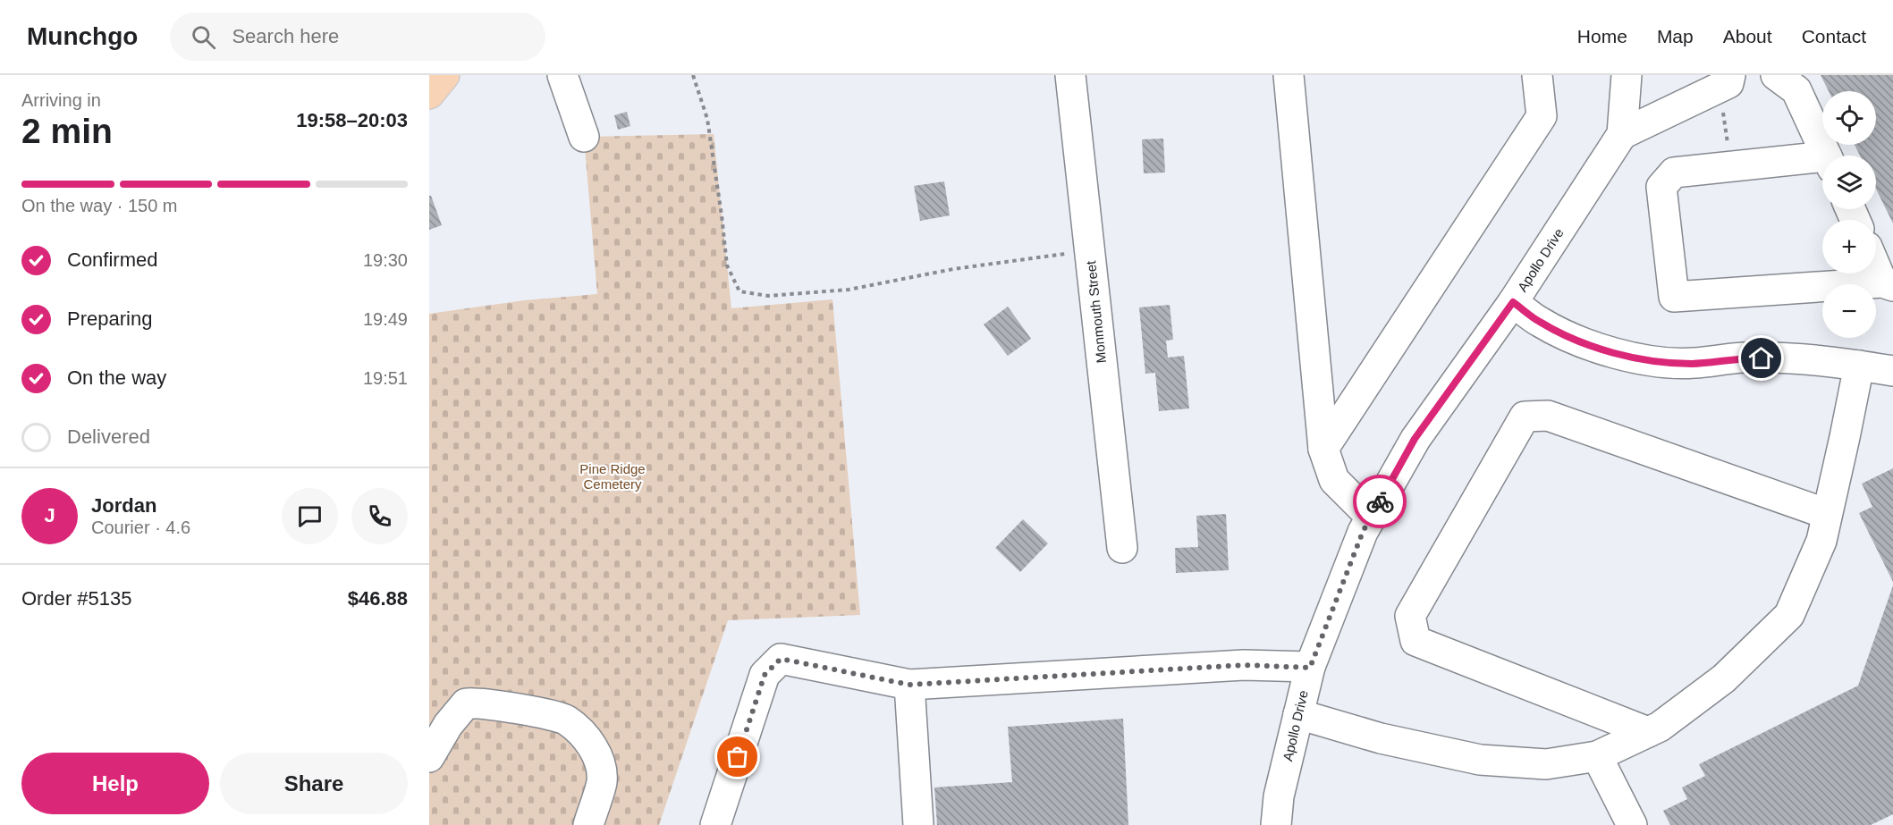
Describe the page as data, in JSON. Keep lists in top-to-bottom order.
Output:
{
  "streets": {
    "street": ["Apollo Drive", "Monmouth Street"]
  },
  "parks": ["Pine Ridge Cemetery"],
  "page": {
    "header": "Munchgo",
    "search": "Search here",
    "nav": [
      "Home",
      "Map",
      "About",
      "Contact"
    ],
    "heading": ["2 min", "Arriving in", "19:58–20:03"],
    "panel": [
      "Jordan",
      "Courier · 4.6",
      "Order #5135",
      "$46.88"
    ],
    "map_buttons": ["+", "−"],
    "bar": "On the way · 150 m",
    "list": [
      ["Confirmed", "19:30"],
      ["Preparing", "19:49"],
      ["On the way", "19:51"],
      "Delivered"
    ],
    "round": "J",
    "buttons": ["Help", "Share"]
  }
}
